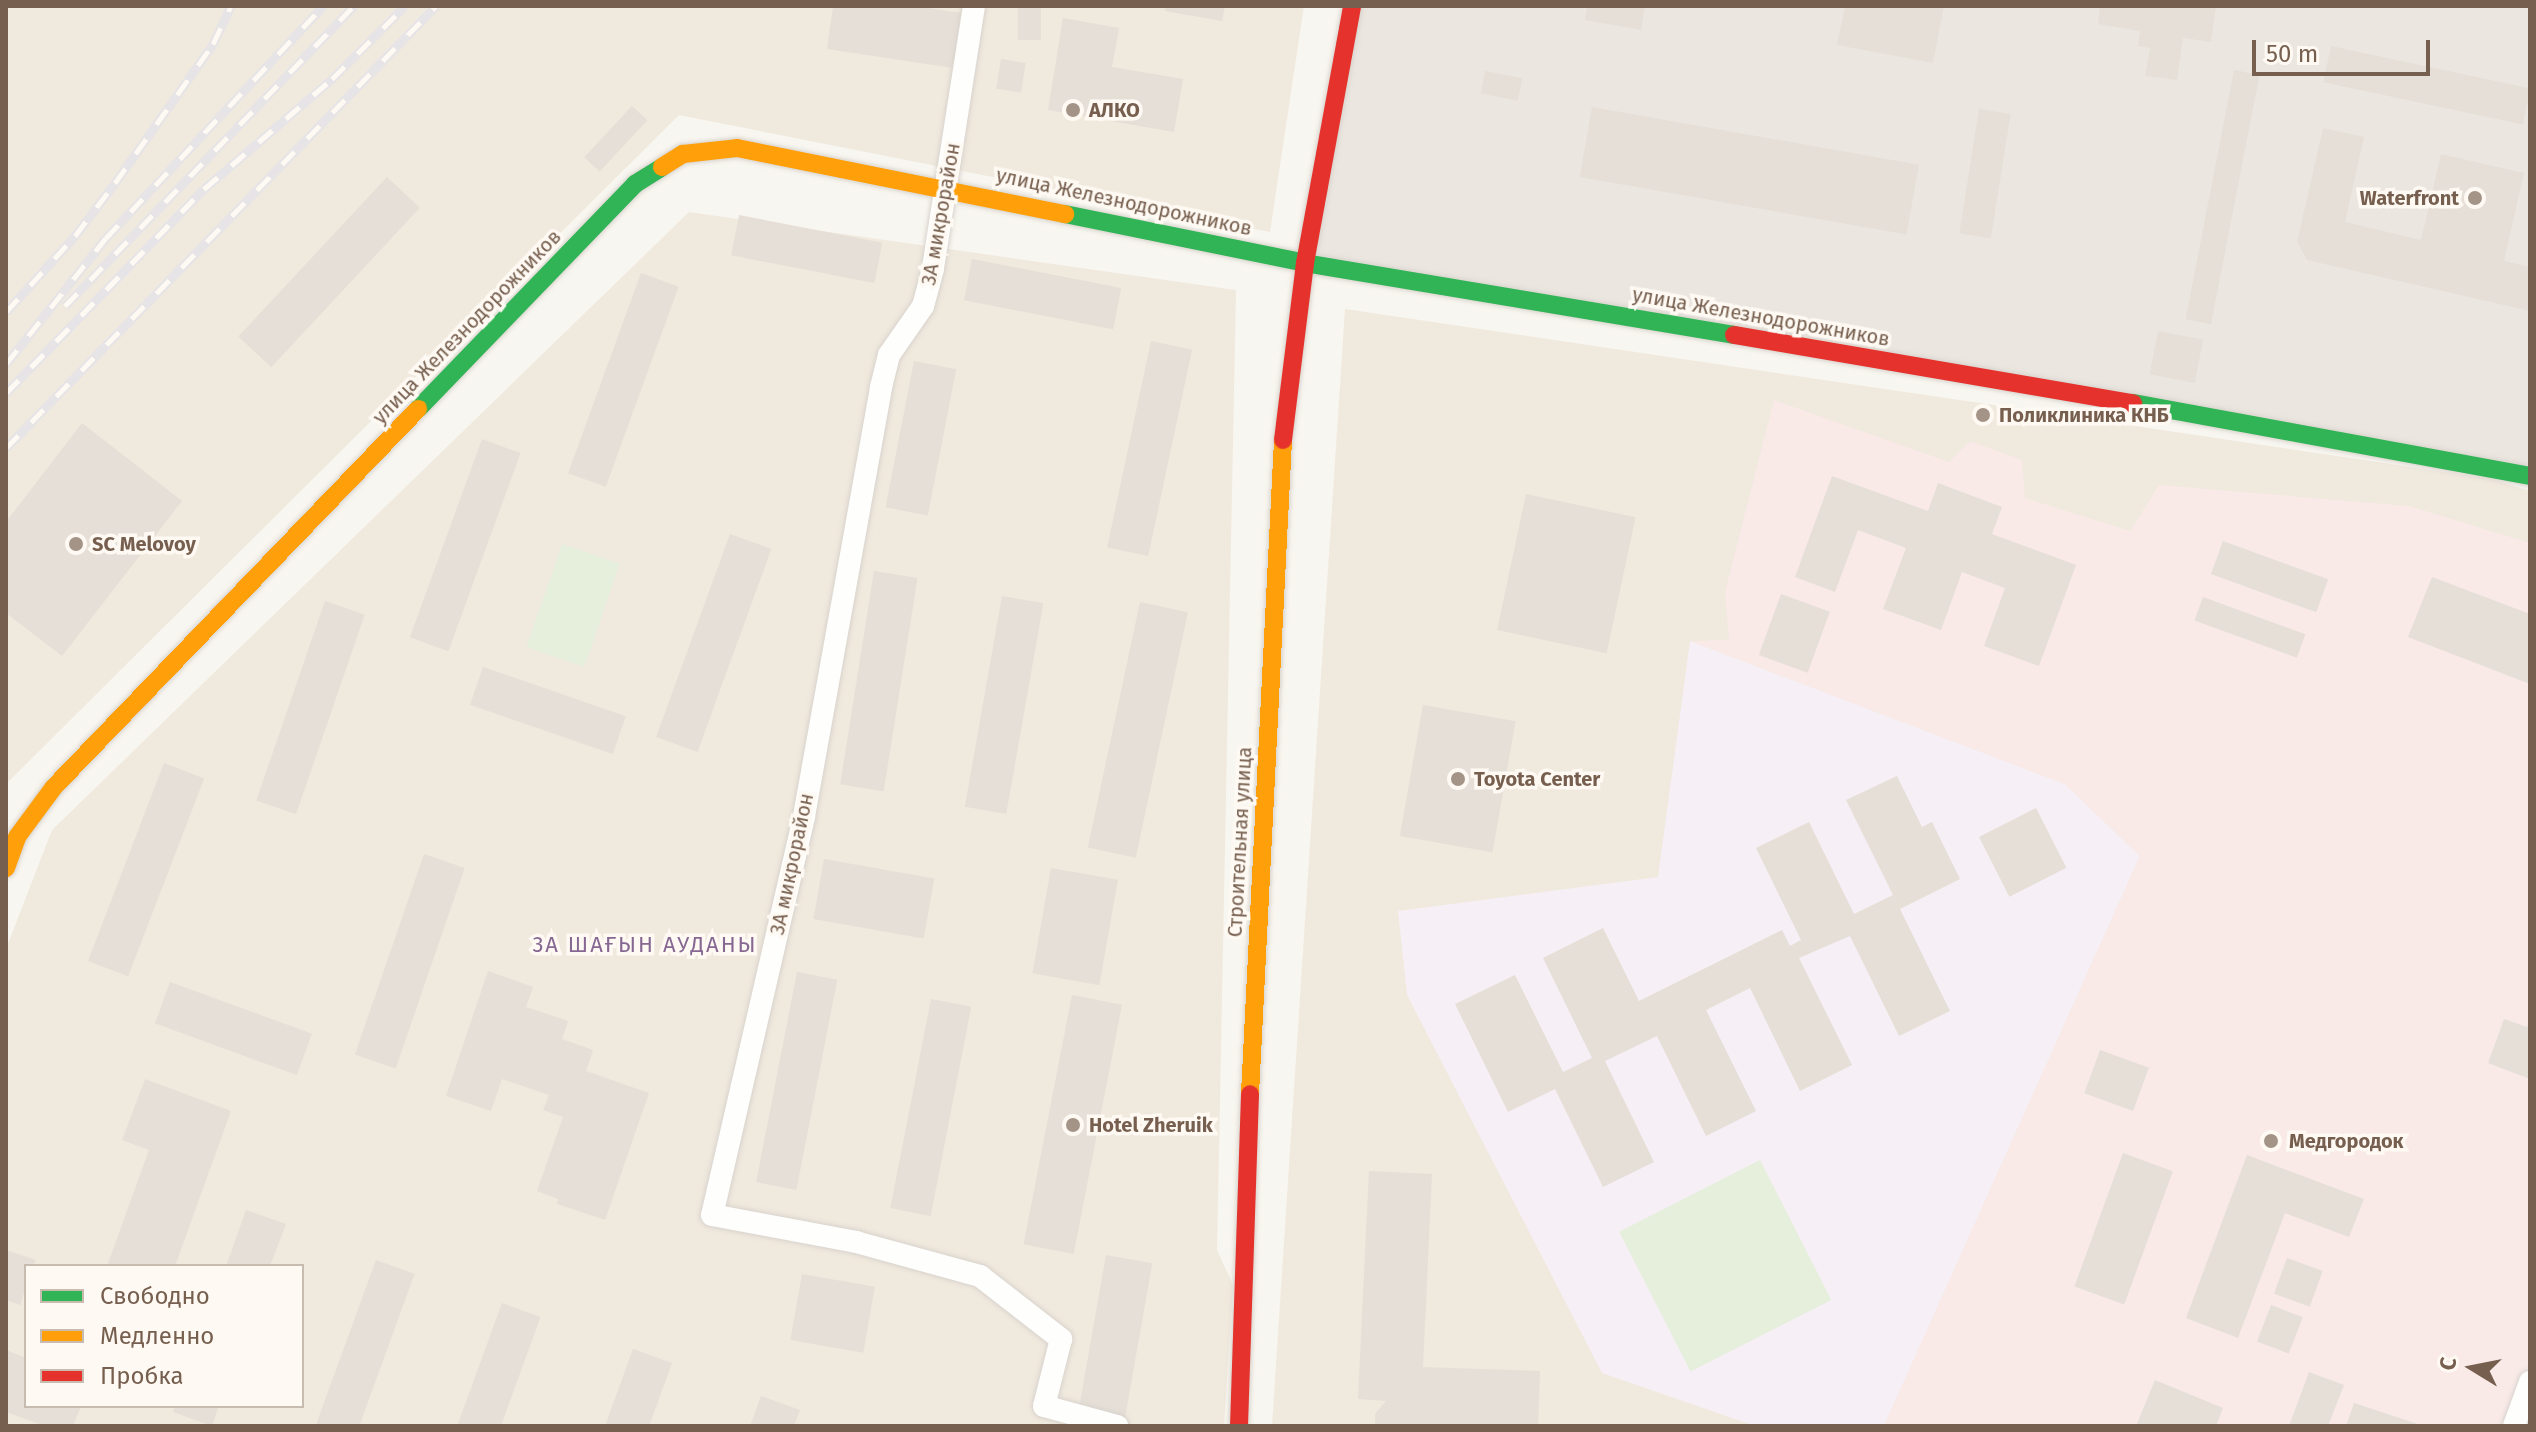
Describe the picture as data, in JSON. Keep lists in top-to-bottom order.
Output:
{
  "streets": {
    "street": ["улица Железнодорожников", "3А микрорайон", "Строительная улица"]
  },
  "crossings": [
    ["улица Железнодорожников", "3А микрорайон"],
    ["улица Железнодорожников", "Строительная улица"]
  ],
  "districts": ["3А ШАҒЫН АУДАНЫ"],
  "places": [
    "АЛКО",
    "Waterfront",
    "Поликлиника КНБ",
    "SC Melovoy",
    "Toyota Center",
    "Hotel Zheruik",
    "Медгородок"
  ],
  "legend": ["Свободно", "Медленно", "Пробка"],
  "scale_bar": "50 m",
  "north": "left"
}
